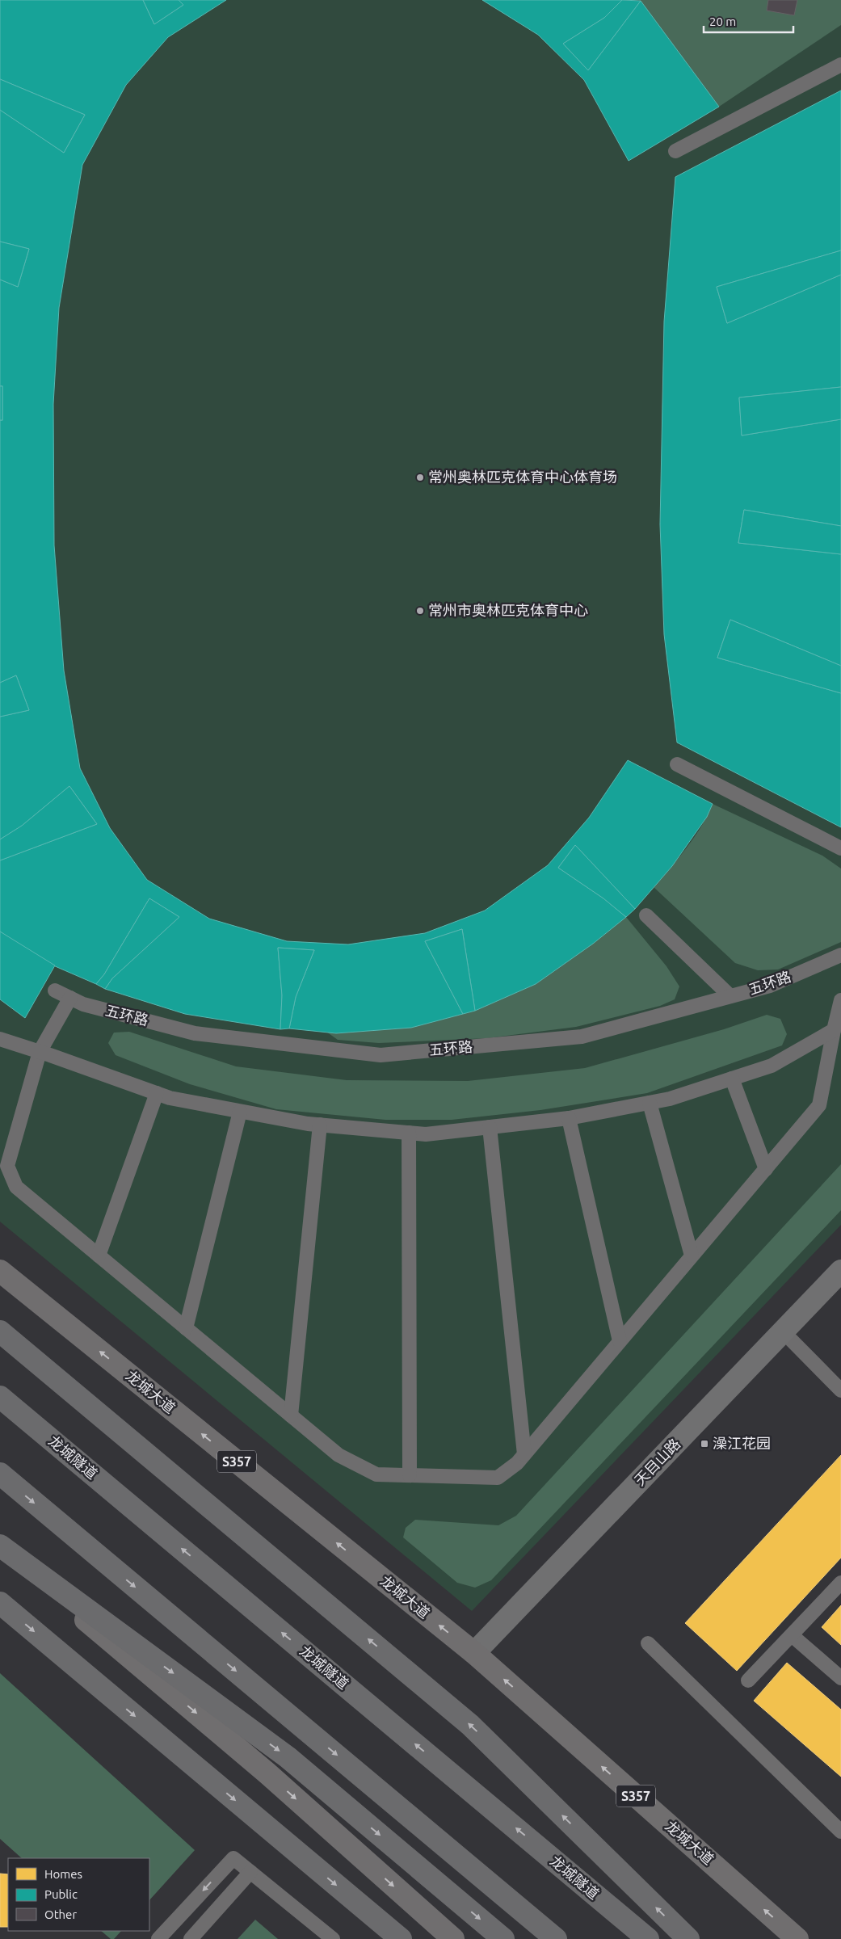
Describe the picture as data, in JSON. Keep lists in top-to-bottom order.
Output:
{
  "streets": {
    "highway": ["龙城隧道"],
    "main road": ["龙城大道", "S357"],
    "street": ["天目山路"],
    "lane": ["五环路"]
  },
  "crossings": [
    ["龙城大道", "天目山路"]
  ],
  "one_way": ["龙城大道"],
  "places": {
    "other": ["常州奥林匹克体育中心体育场", "常州市奥林匹克体育中心"],
    "transit": ["澡江花园"]
  },
  "legend": ["Homes", "Public", "Other"],
  "scale_bar": "20 m"
}
